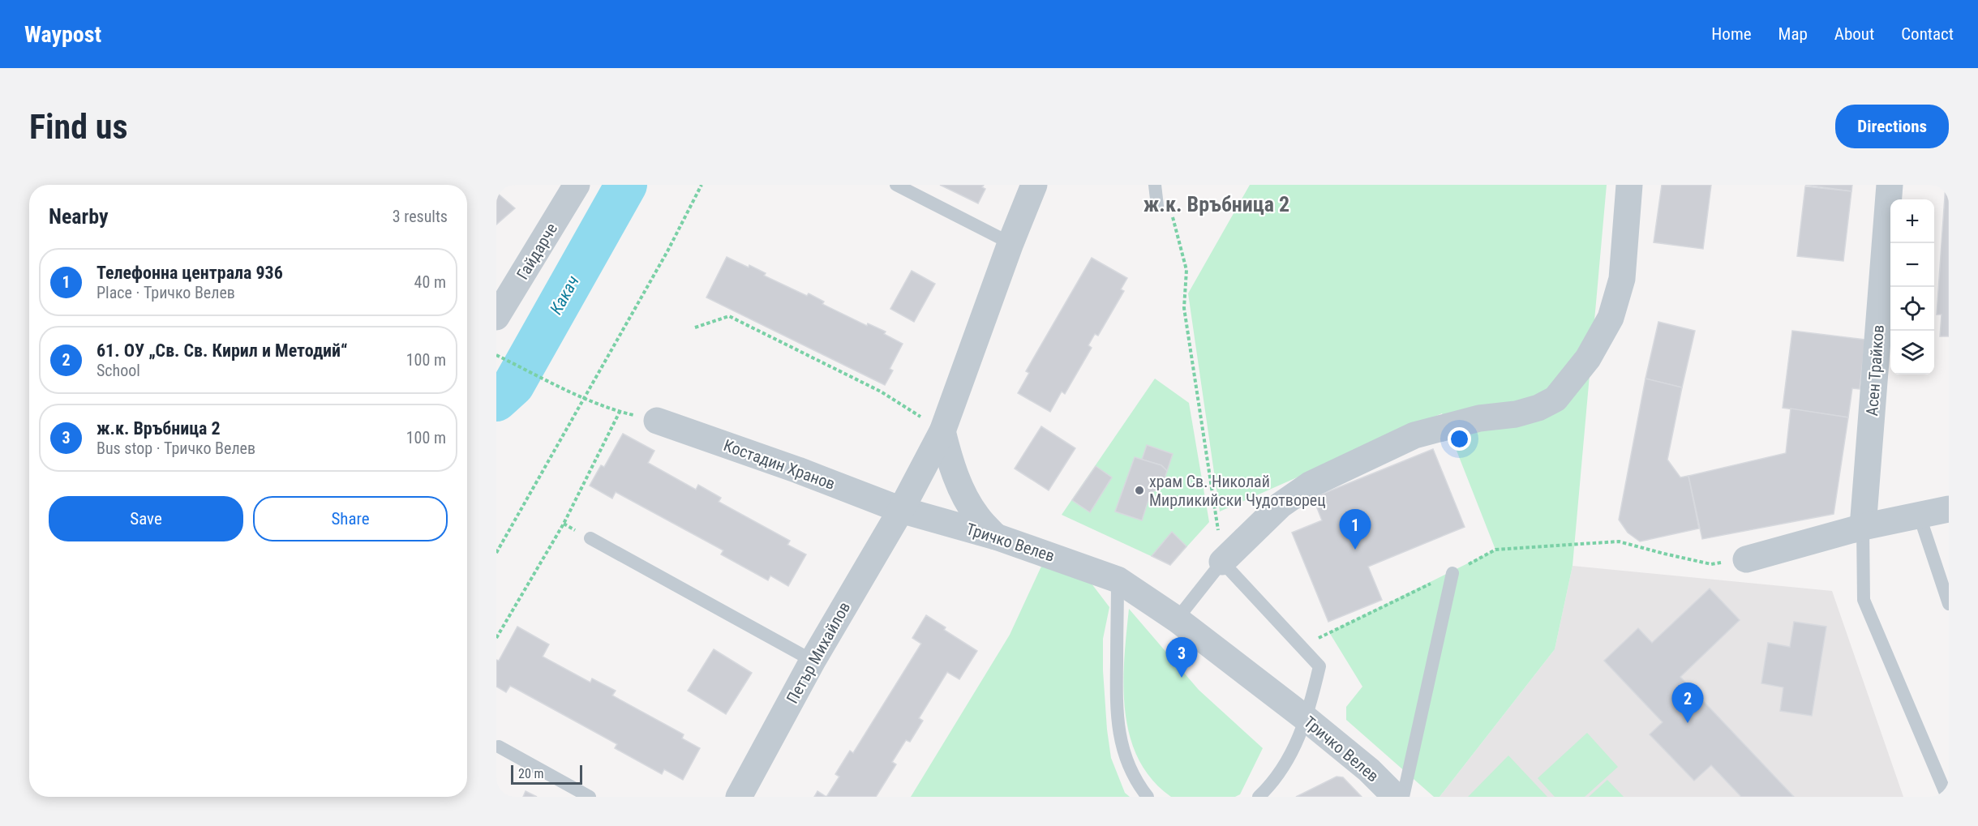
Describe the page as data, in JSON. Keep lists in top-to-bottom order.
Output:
{
  "streets": {
    "street": [
      "Гайдарче",
      "Асен Трайков",
      "Костадин Хранов",
      "Тричко Велев",
      "Петър Михайлов"
    ]
  },
  "crossings": [
    ["Костадин Хранов", "Тричко Велев"],
    ["Костадин Хранов", "Петър Михайлов"],
    ["Тричко Велев", "Петър Михайлов"]
  ],
  "districts": ["ж.к. Връбница 2"],
  "water": ["Какач"],
  "places": ["храм Св. Николай Мирликийски Чудотворец"],
  "scale_bar": "20 m",
  "page": {
    "header": "Waypost",
    "nav": [
      "Home",
      "Map",
      "About",
      "Contact"
    ],
    "buttons": [
      "Directions",
      ["Save", "Share"]
    ],
    "title": "Find us",
    "heading": ["Nearby", "3 results"],
    "map_buttons": ["+", "−"],
    "list": [
      {
        "mark": "1",
        "name": "Телефонна централа 936",
        "note": "Place · Тричко Велев",
        "value": "40 m"
      },
      {
        "mark": "2",
        "name": "61. ОУ „Св. Св. Кирил и Методий“",
        "note": "School",
        "value": "100 m"
      },
      {
        "mark": "3",
        "name": "ж.к. Връбница 2",
        "note": "Bus stop · Тричко Велев",
        "value": "100 m"
      }
    ],
    "pins": ["1", "3", "2"],
    "scale": "20 m"
  }
}
